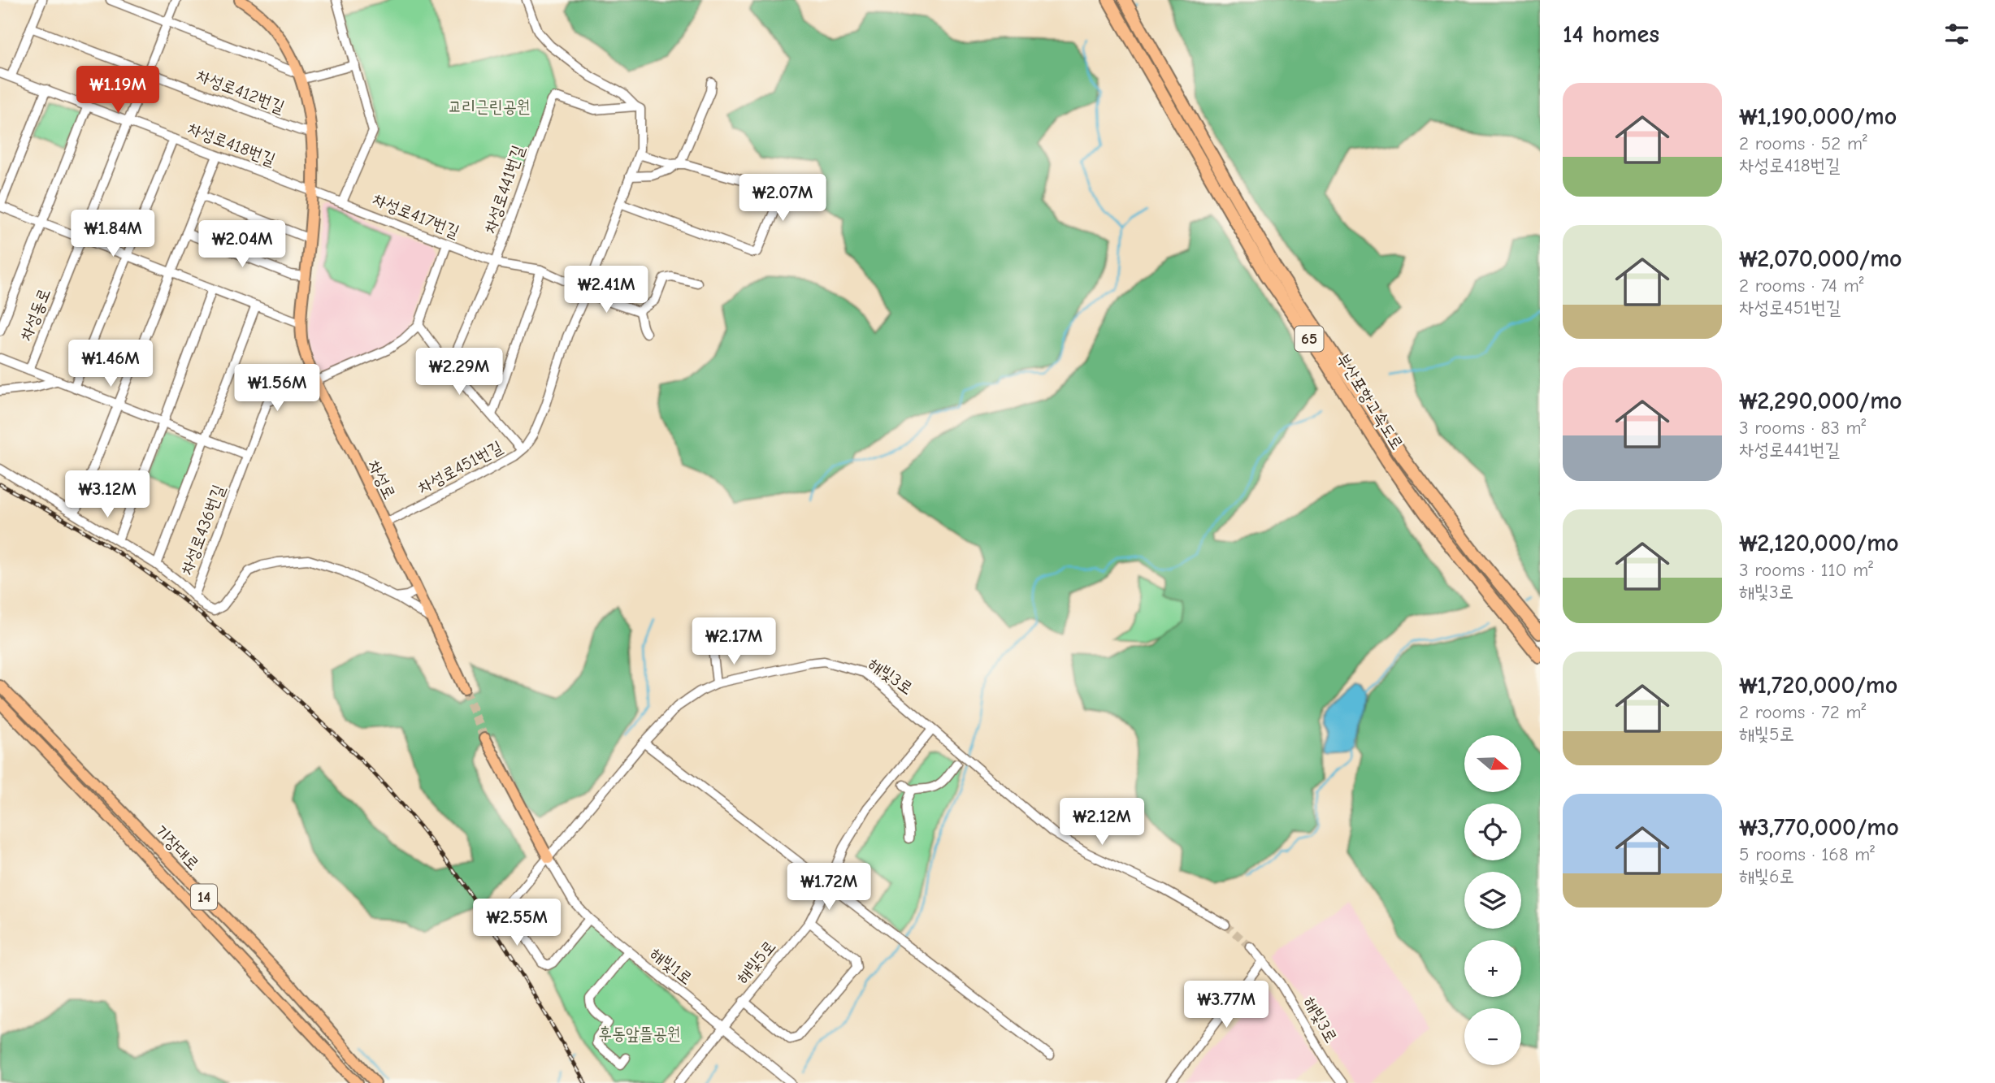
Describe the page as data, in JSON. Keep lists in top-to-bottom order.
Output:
{
  "streets": {
    "highway": ["65", "부산포항고속도로"],
    "main road": ["차성로", "기장대로", "14"],
    "street": [
      "차성로412번길",
      "차성로418번길",
      "차성로441번길",
      "차성로417번길",
      "차성동로",
      "차성로451번길",
      "차성로436번길",
      "해빛3로",
      "해빛5로",
      "해빛1로"
    ]
  },
  "crossings": [
    ["차성로412번길", "차성동로"],
    ["차성로412번길", "차성로"],
    ["차성로418번길", "차성로417번길"],
    ["차성로418번길", "차성동로"],
    ["차성로418번길", "차성로"],
    ["차성로441번길", "차성로417번길"],
    ["차성로441번길", "차성로451번길"],
    ["차성로417번길", "차성로451번길"],
    ["차성로417번길", "차성로"],
    ["차성로451번길", "차성로"],
    ["차성로", "차성로436번길"],
    ["해빛3로", "해빛5로"],
    ["해빛3로", "해빛1로"],
    ["해빛5로", "해빛1로"]
  ],
  "parks": ["교리근린공원", "후동앞뜰공원"],
  "north": "right",
  "page": {
    "heading": "14 homes",
    "price": [
      "₩1.19M",
      "₩2.07M",
      "₩1.84M",
      "₩2.04M",
      "₩2.41M",
      "₩1.46M",
      "₩2.29M",
      "₩1.56M",
      "₩3.12M",
      "₩2.17M",
      "₩2.12M",
      "₩1.72M",
      "₩2.55M",
      "₩3.77M"
    ],
    "list": [
      {
        "name": "₩1,190,000/mo",
        "note": "2 rooms · 52 m² · 차성로418번길"
      },
      {
        "name": "₩2,070,000/mo",
        "note": "2 rooms · 74 m² · 차성로451번길"
      },
      {
        "name": "₩2,290,000/mo",
        "note": "3 rooms · 83 m² · 차성로441번길"
      },
      {
        "name": "₩2,120,000/mo",
        "note": "3 rooms · 110 m² · 해빛3로"
      },
      {
        "name": "₩1,720,000/mo",
        "note": "2 rooms · 72 m² · 해빛5로"
      },
      {
        "name": "₩3,770,000/mo",
        "note": "5 rooms · 168 m² · 해빛6로"
      }
    ],
    "map_buttons": ["+", "−"]
  }
}
